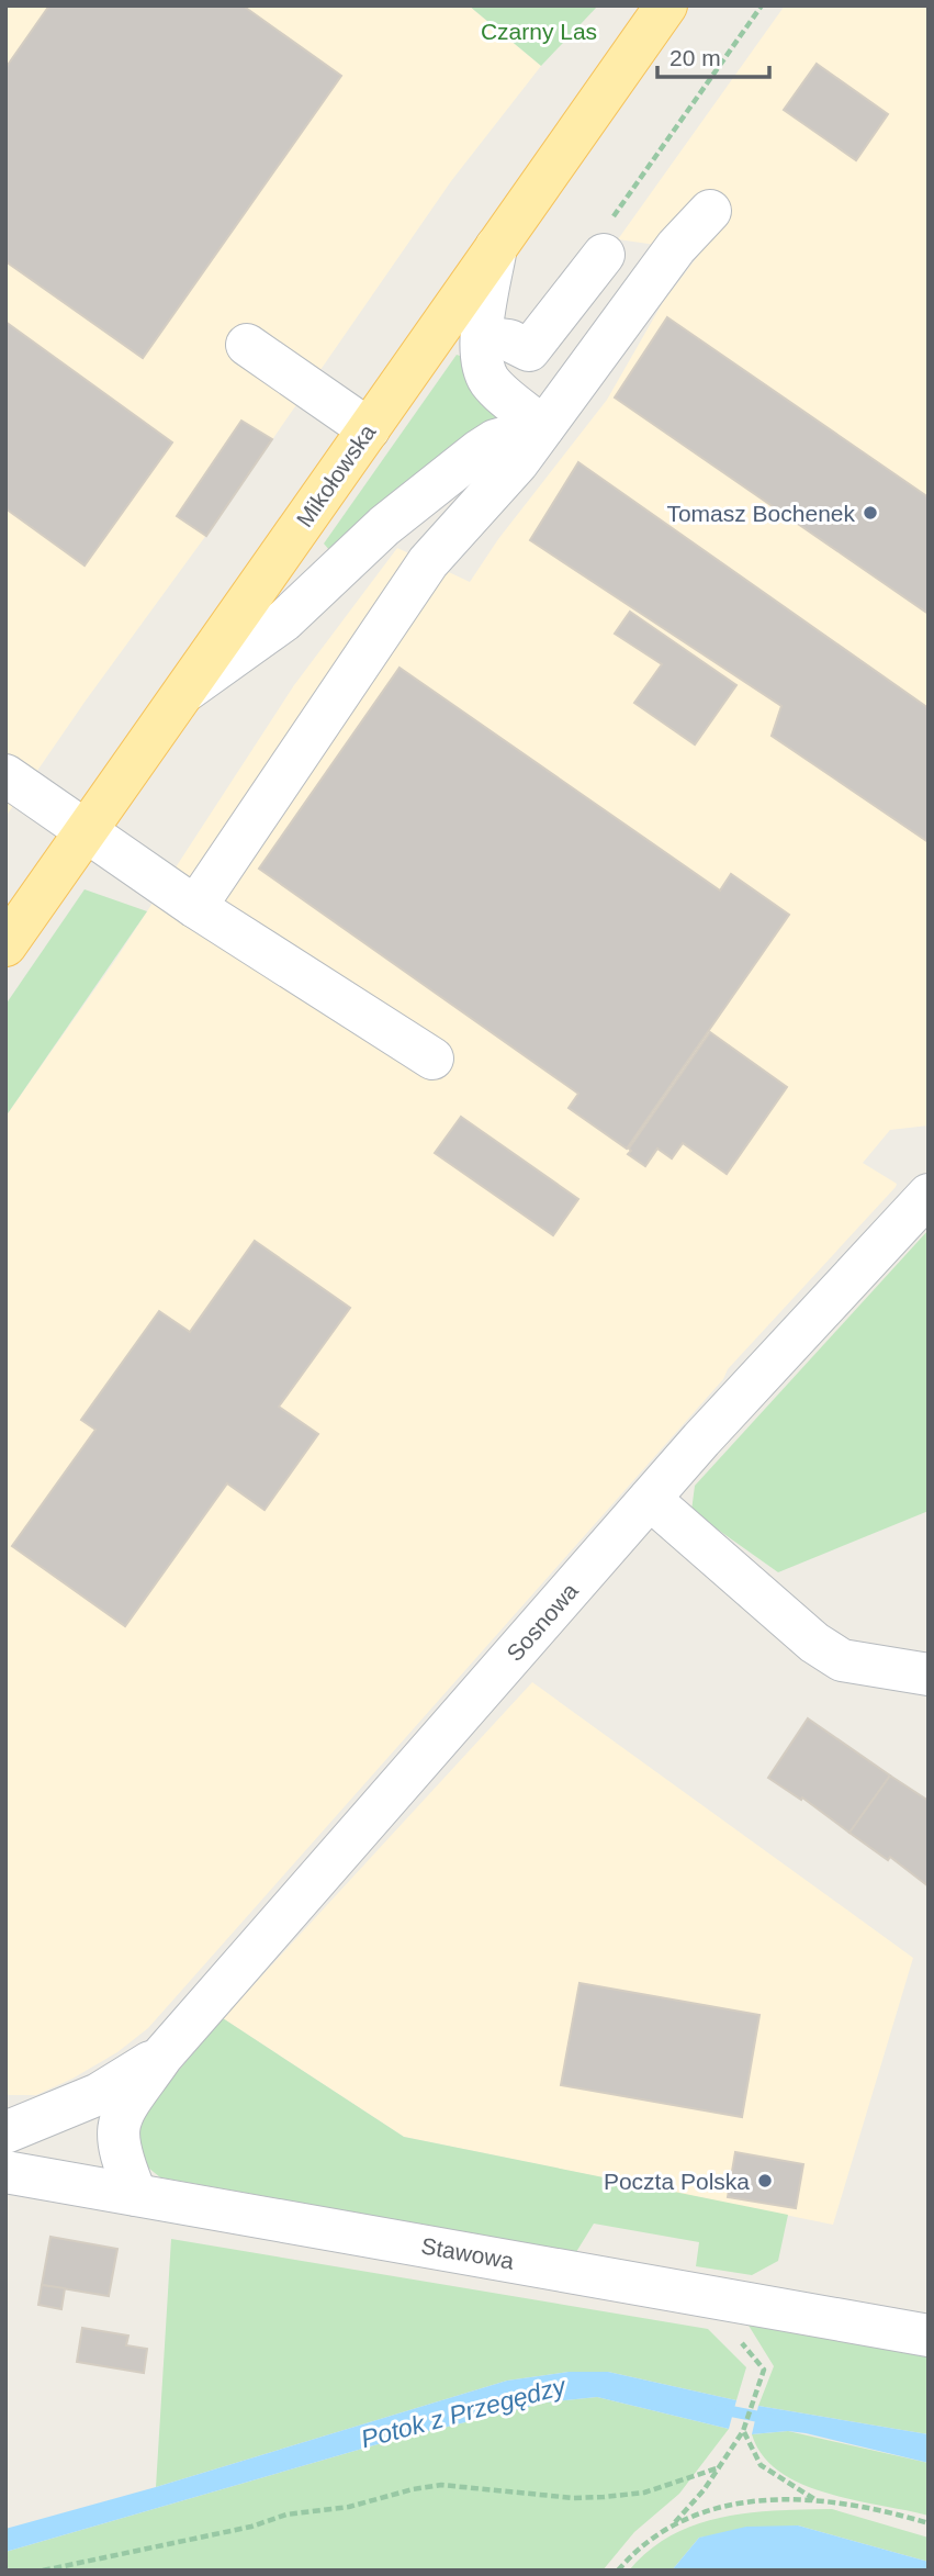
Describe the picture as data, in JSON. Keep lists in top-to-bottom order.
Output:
{
  "streets": {
    "main road": ["Mikołowska"],
    "street": ["Sosnowa", "Stawowa"]
  },
  "crossings": [
    ["Sosnowa", "Stawowa"]
  ],
  "water": ["Potok z Przegędzy"],
  "parks": ["Czarny Las"],
  "places": ["Tomasz Bochenek", "Poczta Polska"],
  "scale_bar": "20 m"
}
